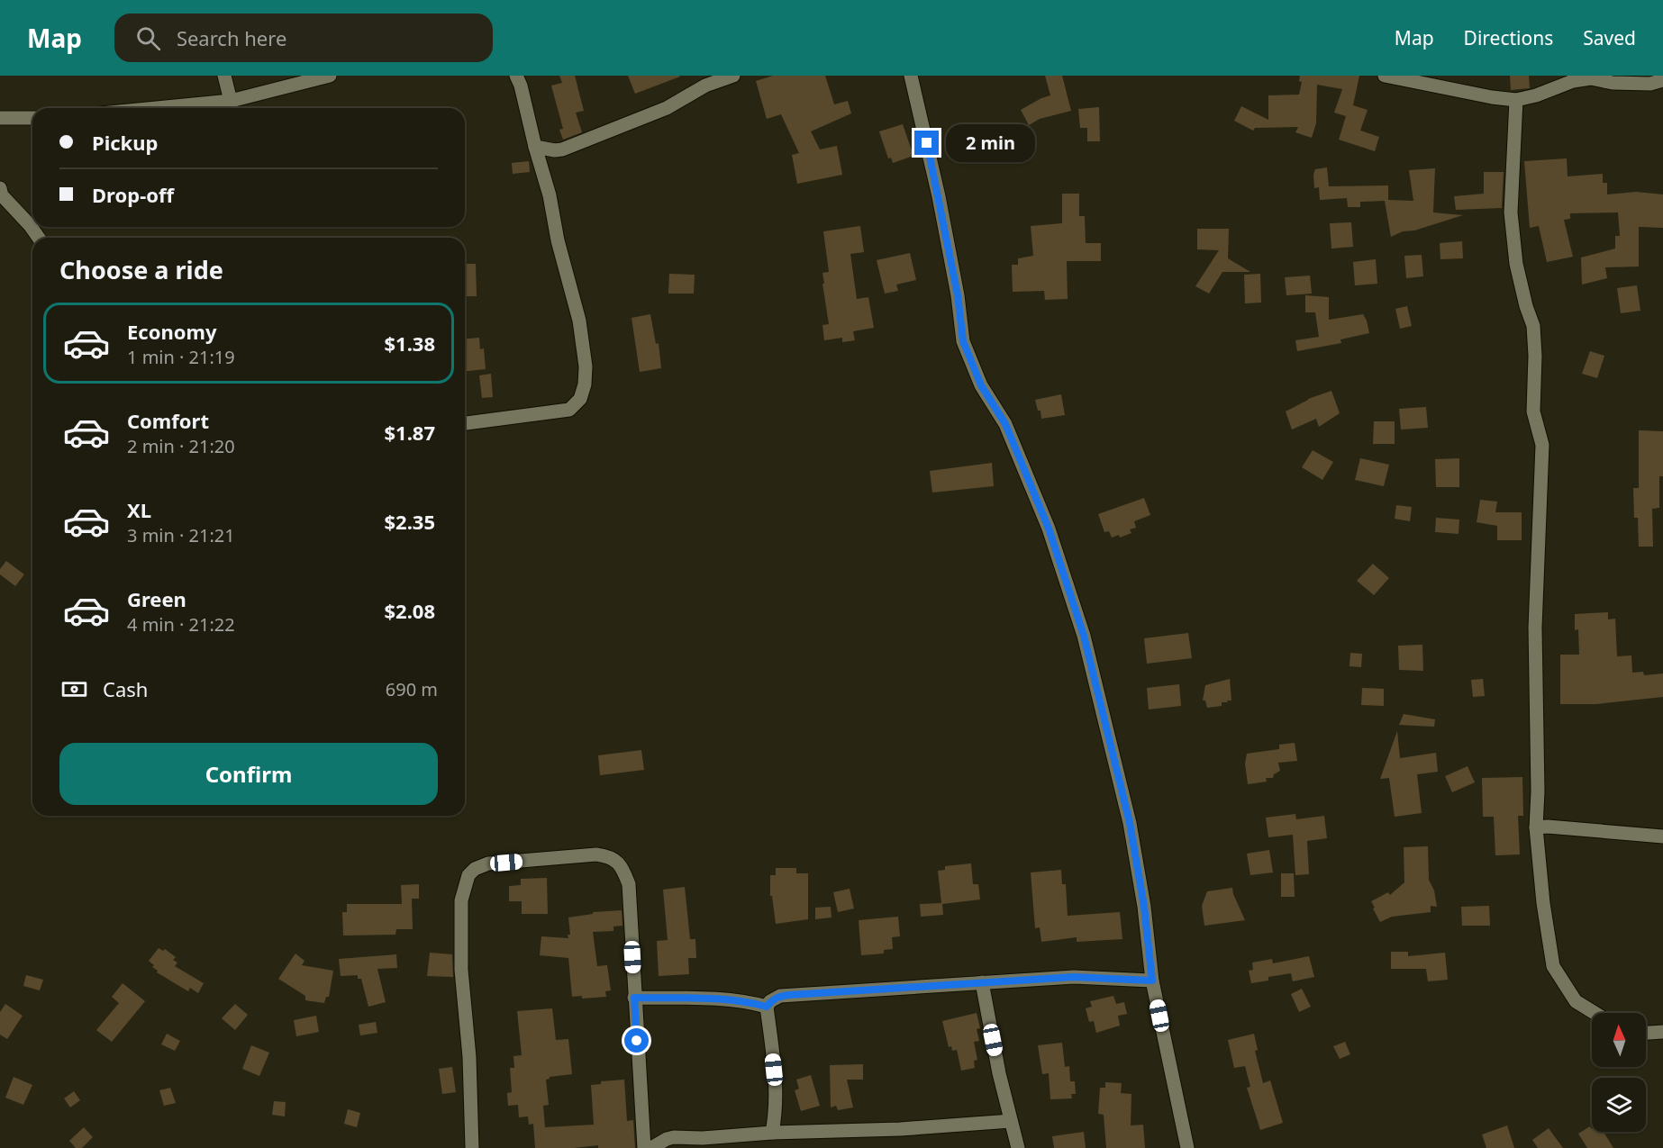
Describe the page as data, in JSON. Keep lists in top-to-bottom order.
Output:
{
  "north": "top",
  "page": {
    "header": "Map",
    "search": "Search here",
    "nav": ["Map", "Directions", "Saved"],
    "banner": ["Pickup", "Drop-off"],
    "bubble": "2 min",
    "heading": "Choose a ride",
    "list": [
      {
        "name": "Economy",
        "note": "1 min · 21:19",
        "value": "$1.38"
      },
      {
        "name": "Comfort",
        "note": "2 min · 21:20",
        "value": "$1.87"
      },
      {
        "name": "XL",
        "note": "3 min · 21:21",
        "value": "$2.35"
      },
      {
        "name": "Green",
        "note": "4 min · 21:22",
        "value": "$2.08"
      }
    ],
    "pay": ["Cash", "690 m"],
    "buttons": "Confirm"
  }
}
